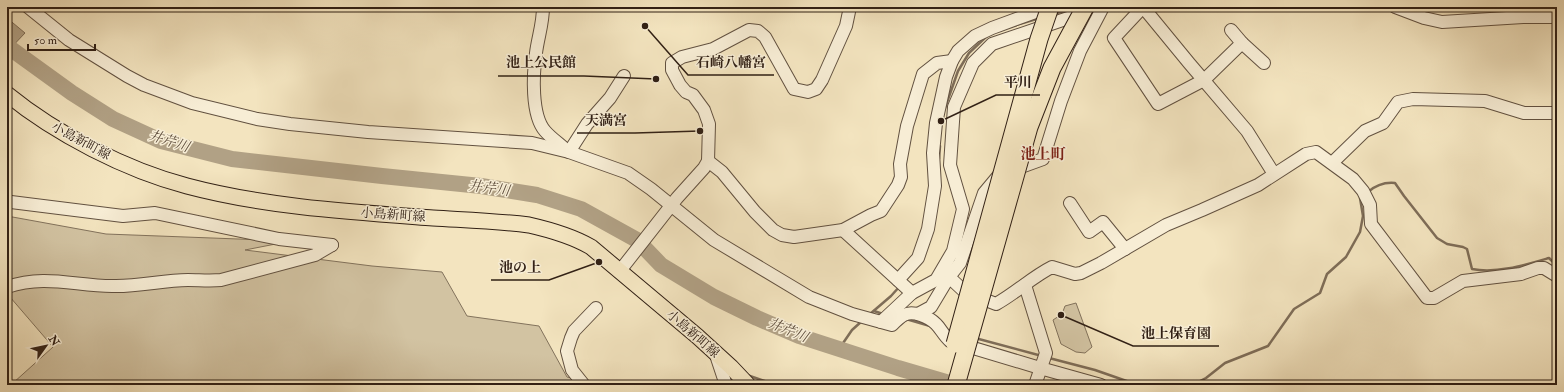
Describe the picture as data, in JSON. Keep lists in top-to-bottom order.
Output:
{
  "streets": {
    "main road": ["小島新町線"]
  },
  "districts": ["池上町"],
  "water": ["井芹川"],
  "places": [
    "石崎八幡宮",
    "池上公民館",
    "平川",
    "天満宮",
    "池の上",
    "池上保育園"
  ],
  "scale_bar": "50 m",
  "north": "top right"
}
